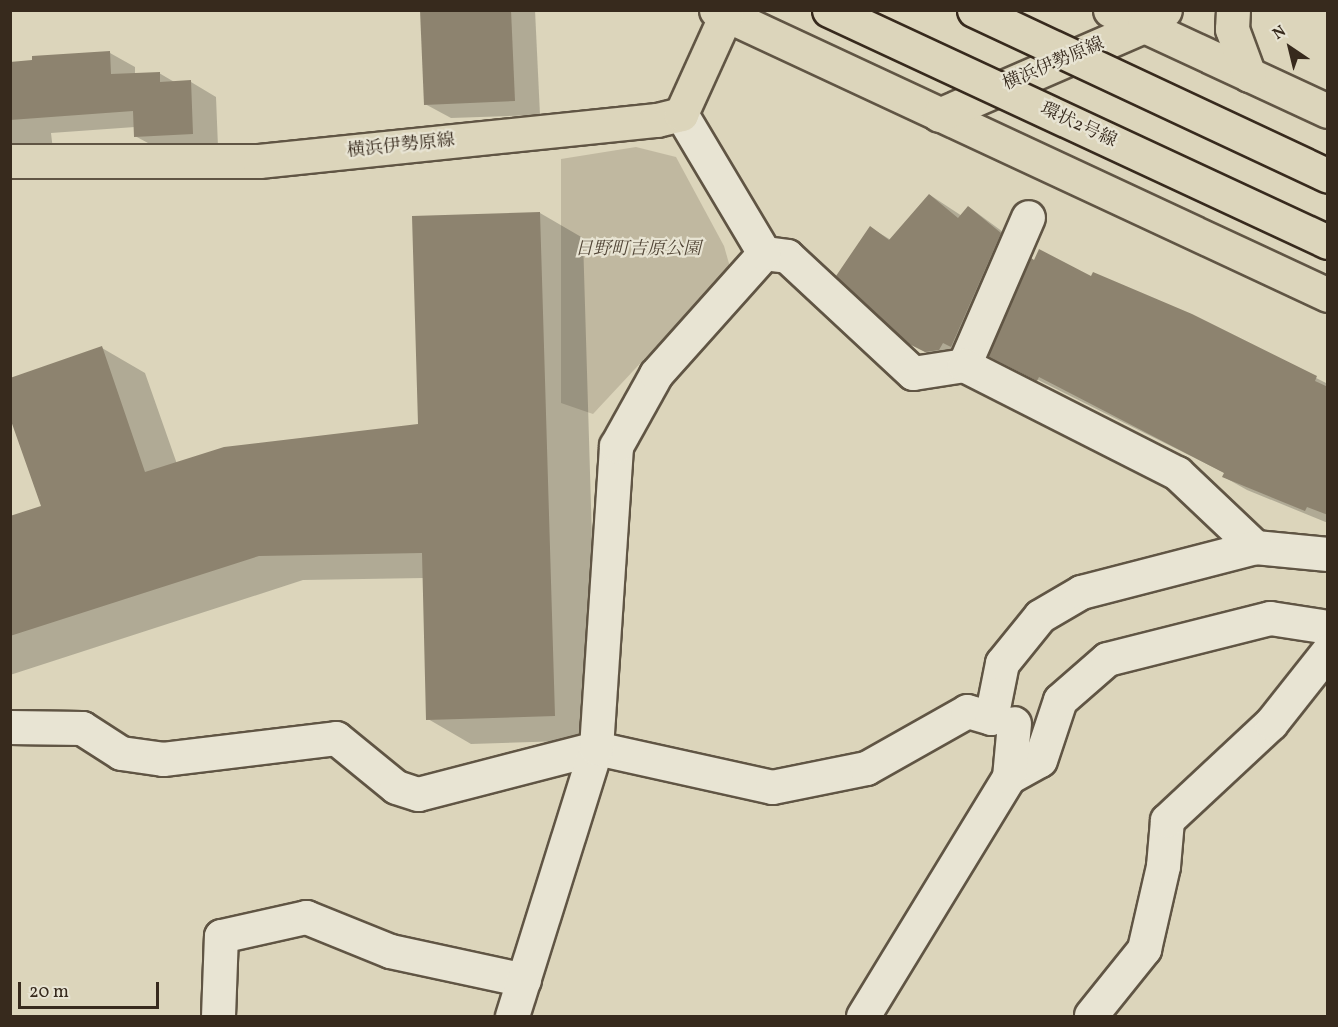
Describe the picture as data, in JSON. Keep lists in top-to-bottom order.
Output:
{
  "streets": {
    "main road": ["横浜伊勢原線", "環状2号線"]
  },
  "parks": ["日野町吉原公園"],
  "scale_bar": "20 m",
  "north": "top left"
}
